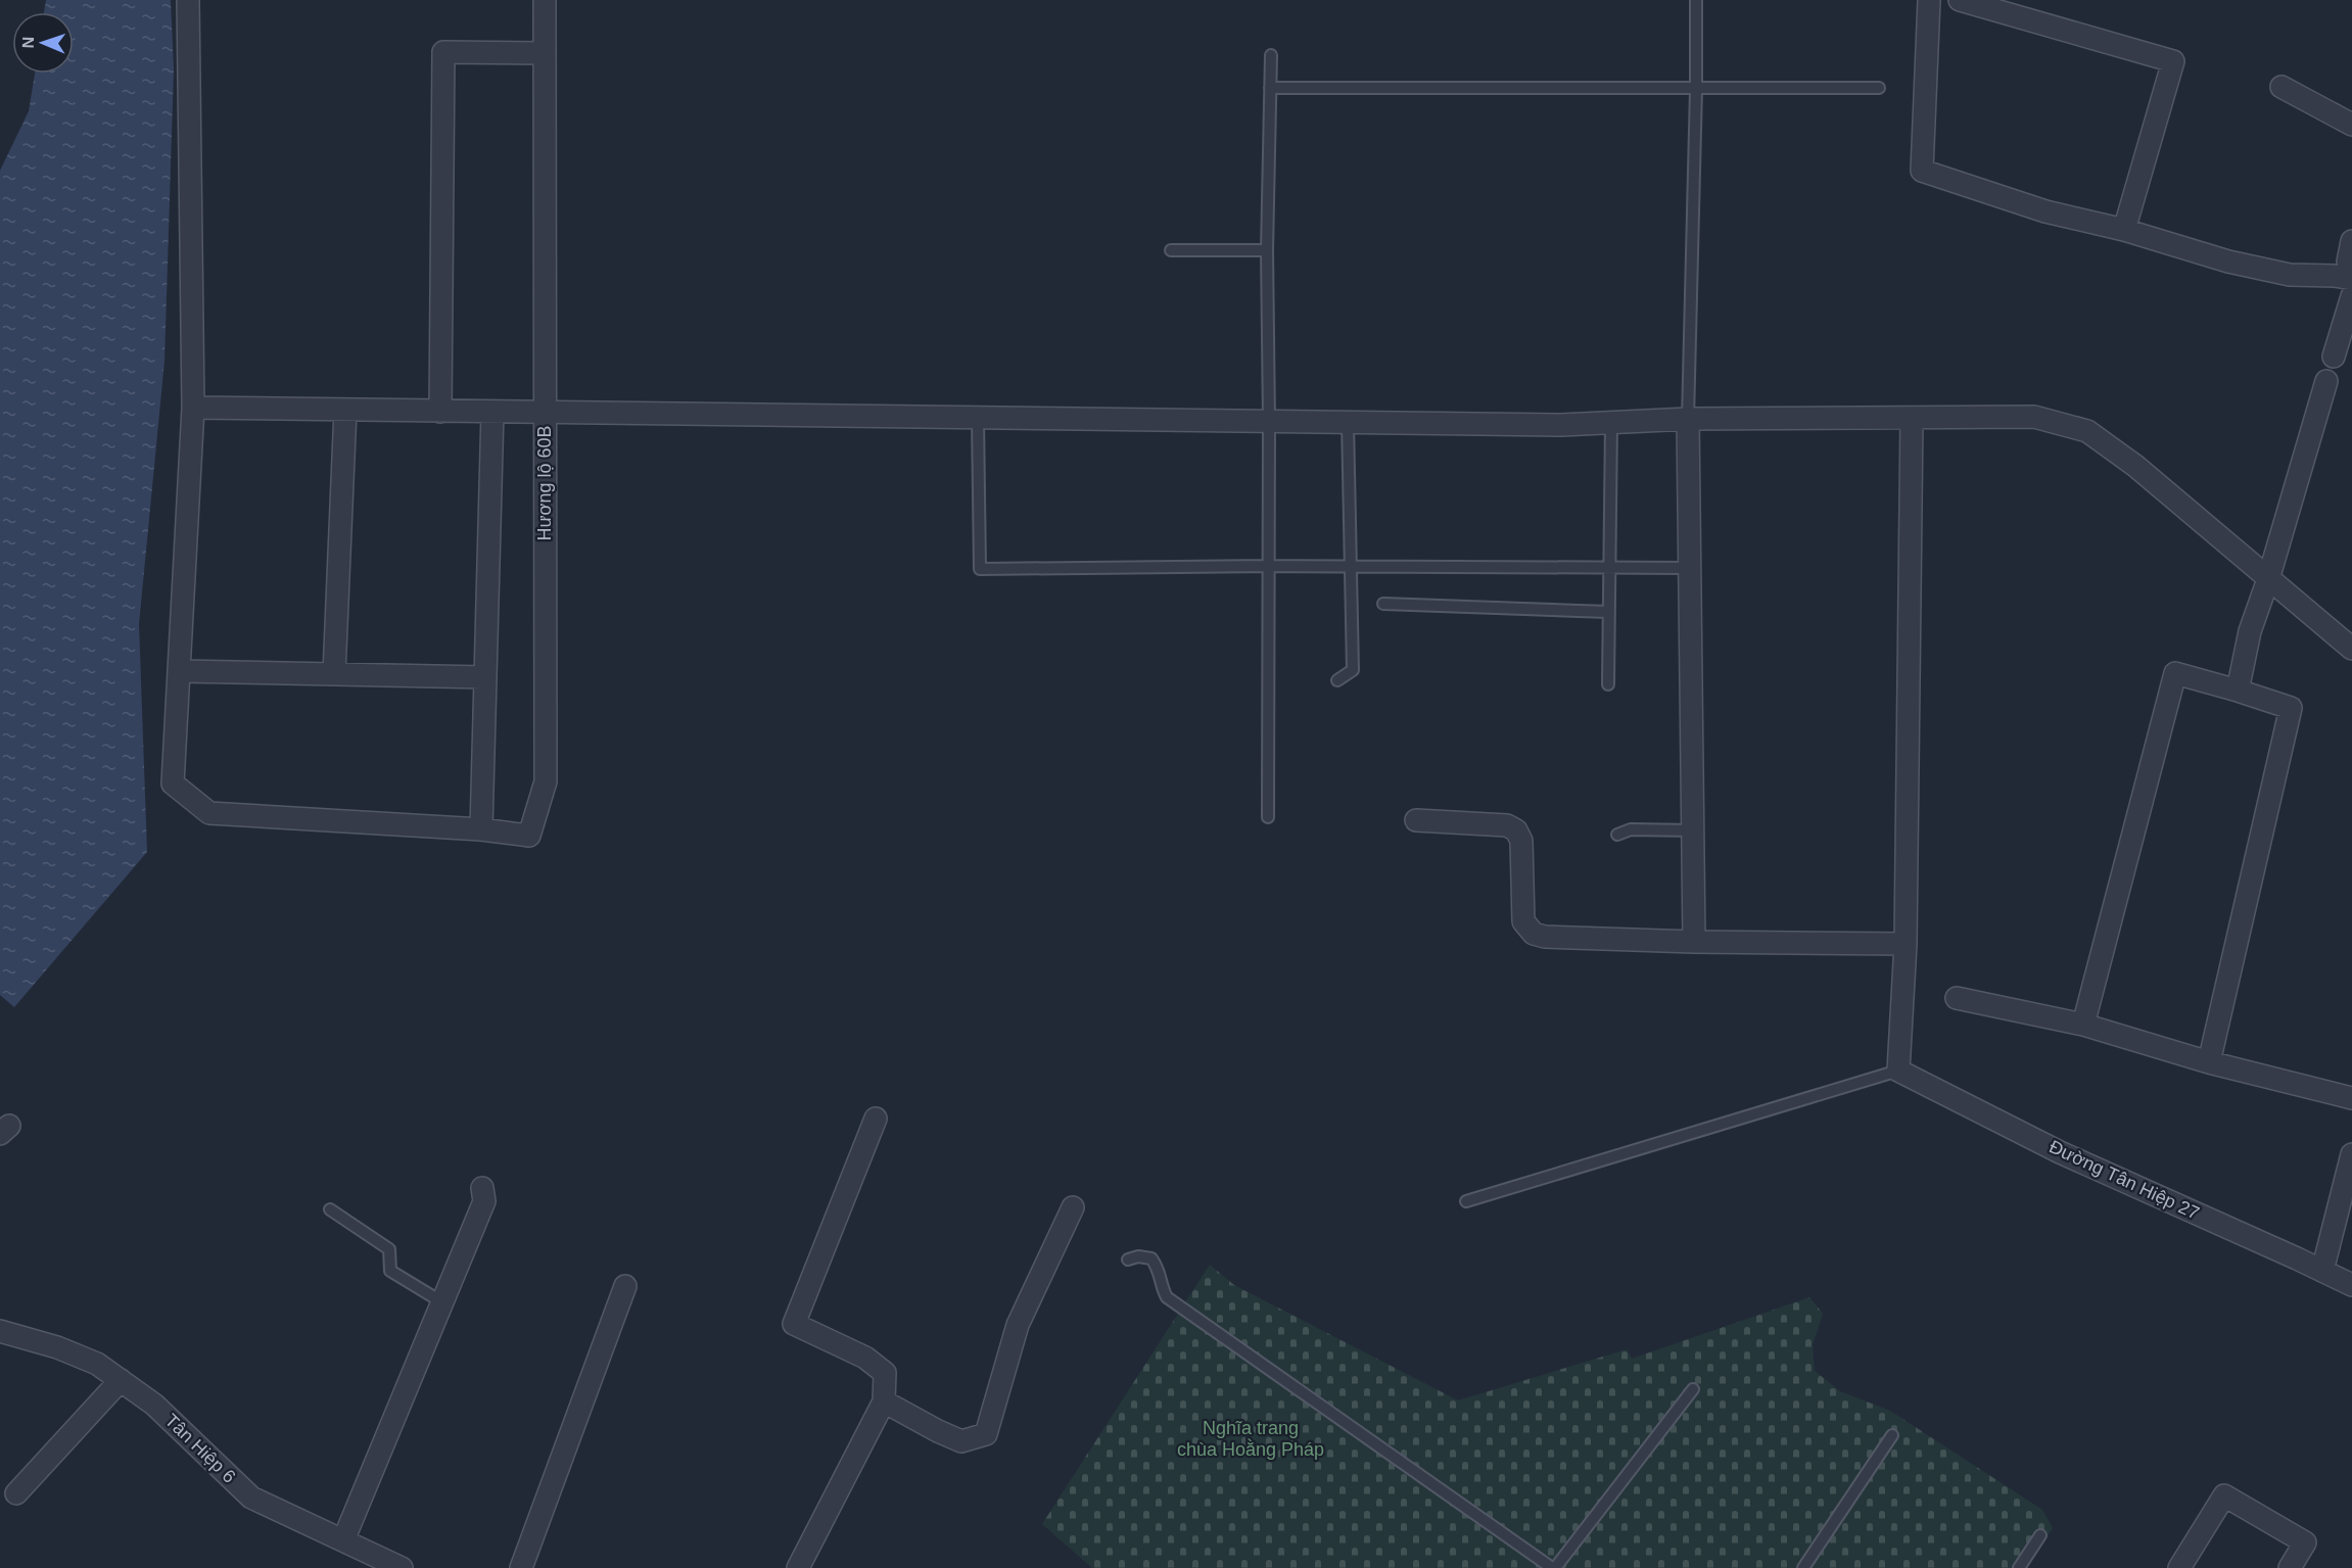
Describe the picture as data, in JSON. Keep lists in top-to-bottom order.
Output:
{
  "streets": {
    "street": ["Hương lộ 60B", "Đường Tân Hiệp 27", "Tân Hiệp 6"]
  },
  "parks": ["Nghĩa trang chùa Hoằng Pháp"],
  "north": "left"
}
